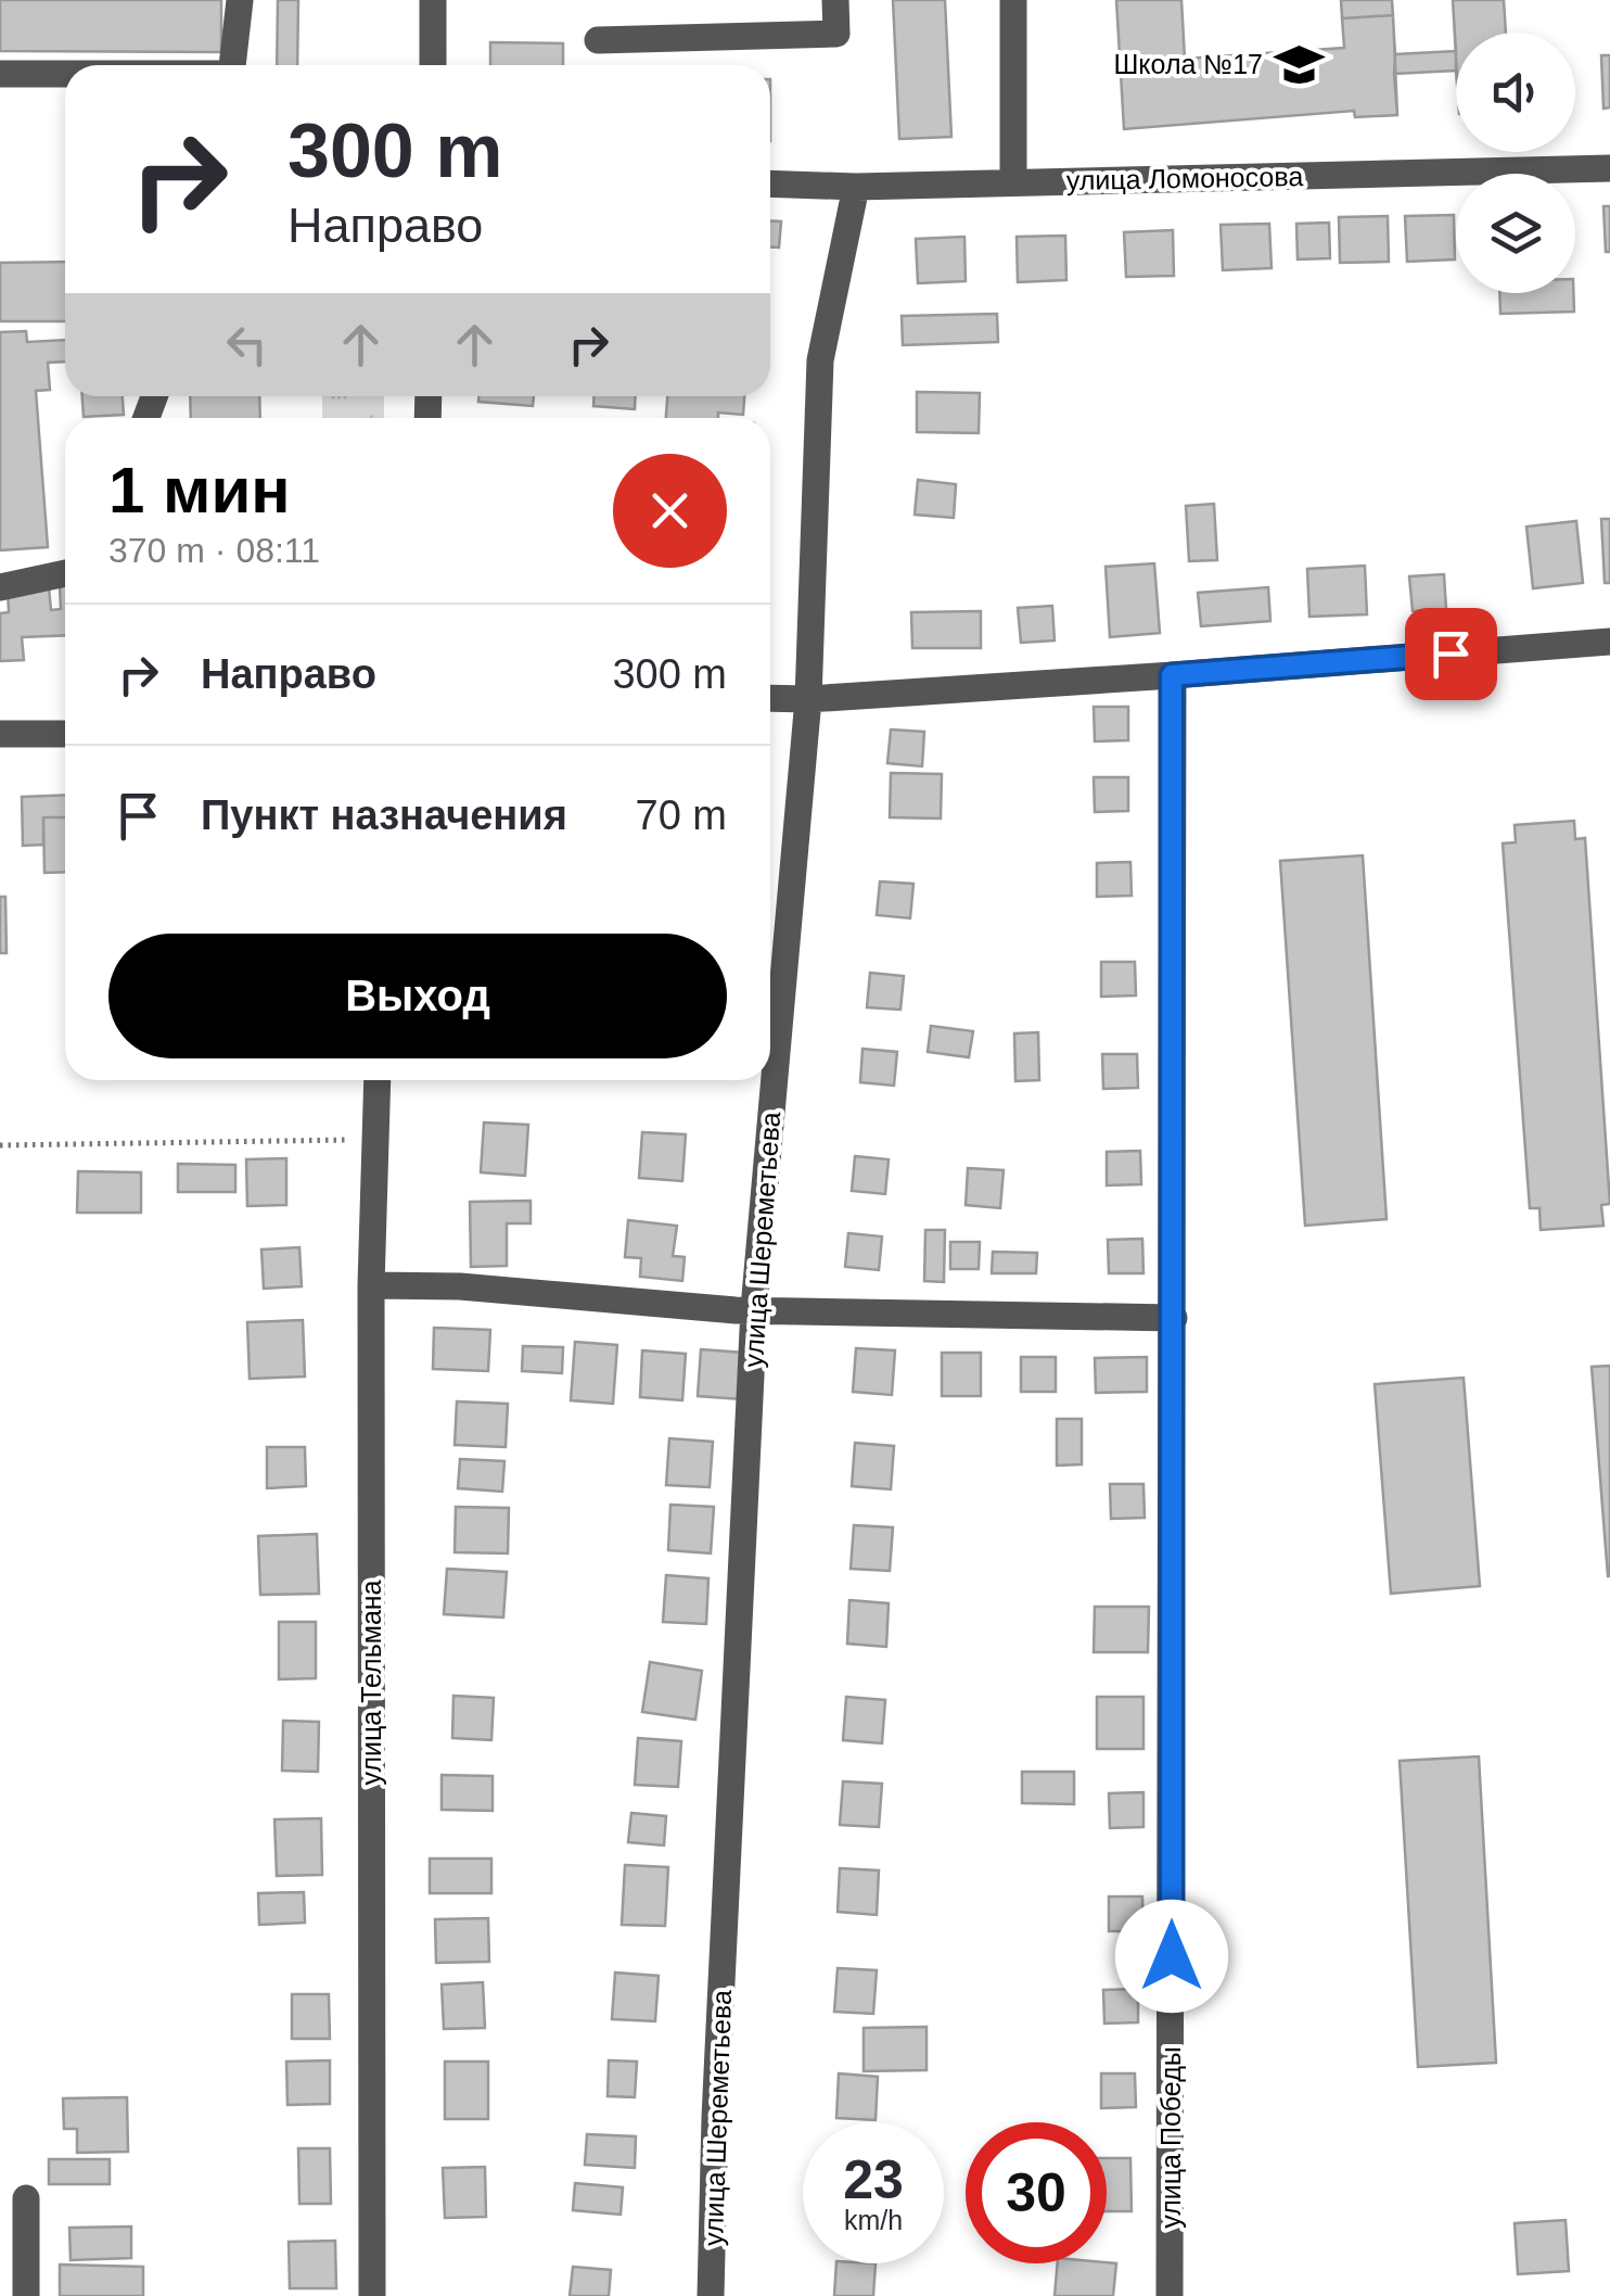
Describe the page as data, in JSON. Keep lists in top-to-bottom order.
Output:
{
  "streets": {
    "street": [
      "улица Ломоносова",
      "улица Шереметьева",
      "улица Тельмана",
      "улица Победы"
    ]
  },
  "crossings": [
    ["улица Ломоносова", "улица Шереметьева"]
  ],
  "places": {
    "school or university": ["Школа №17"]
  },
  "page": {
    "turn": ["300 m", "Направо"],
    "heading": ["1 мин", "370 m · 08:11"],
    "list": [
      {
        "name": "Направо",
        "value": "300 m"
      },
      {
        "name": "Пункт назначения",
        "value": "70 m"
      }
    ],
    "buttons": "Выход",
    "speed": "23 km/h",
    "limit": "30"
  }
}
